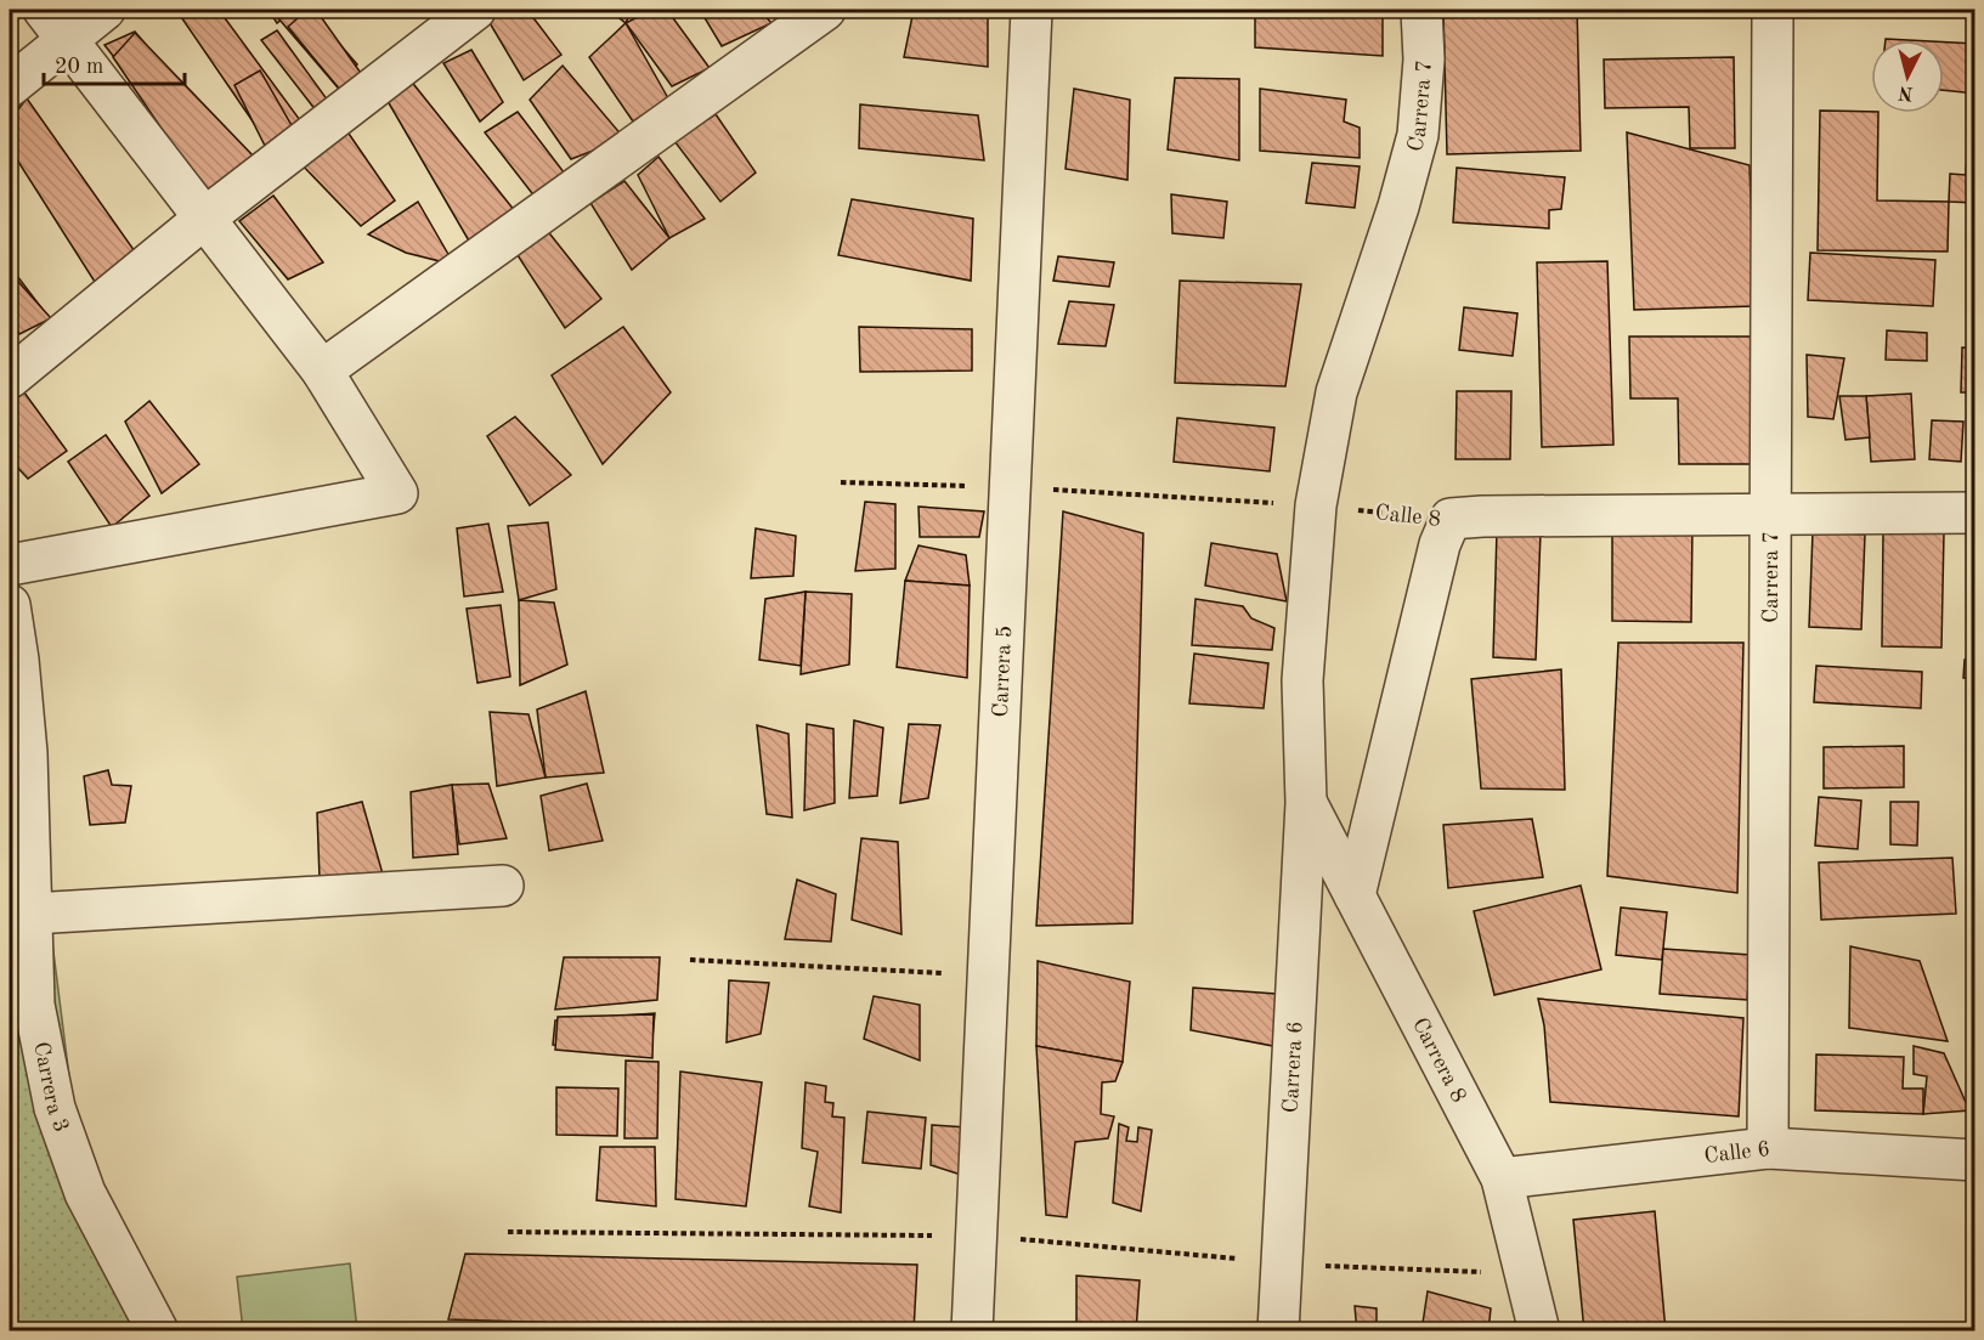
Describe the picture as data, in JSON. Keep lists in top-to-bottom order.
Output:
{
  "streets": {
    "street": [
      "Carrera 7",
      "Calle 8",
      "Carrera 5",
      "Carrera 8",
      "Carrera 6",
      "Carrera 3",
      "Calle 6"
    ]
  },
  "crossings": [
    ["Carrera 7", "Calle 8"],
    ["Carrera 7", "Carrera 8"],
    ["Carrera 7", "Carrera 6"],
    ["Carrera 7", "Calle 6"],
    ["Calle 8", "Carrera 5"],
    ["Carrera 8", "Carrera 6"],
    ["Carrera 8", "Calle 6"]
  ],
  "scale_bar": "20 m",
  "north": "bottom"
}
